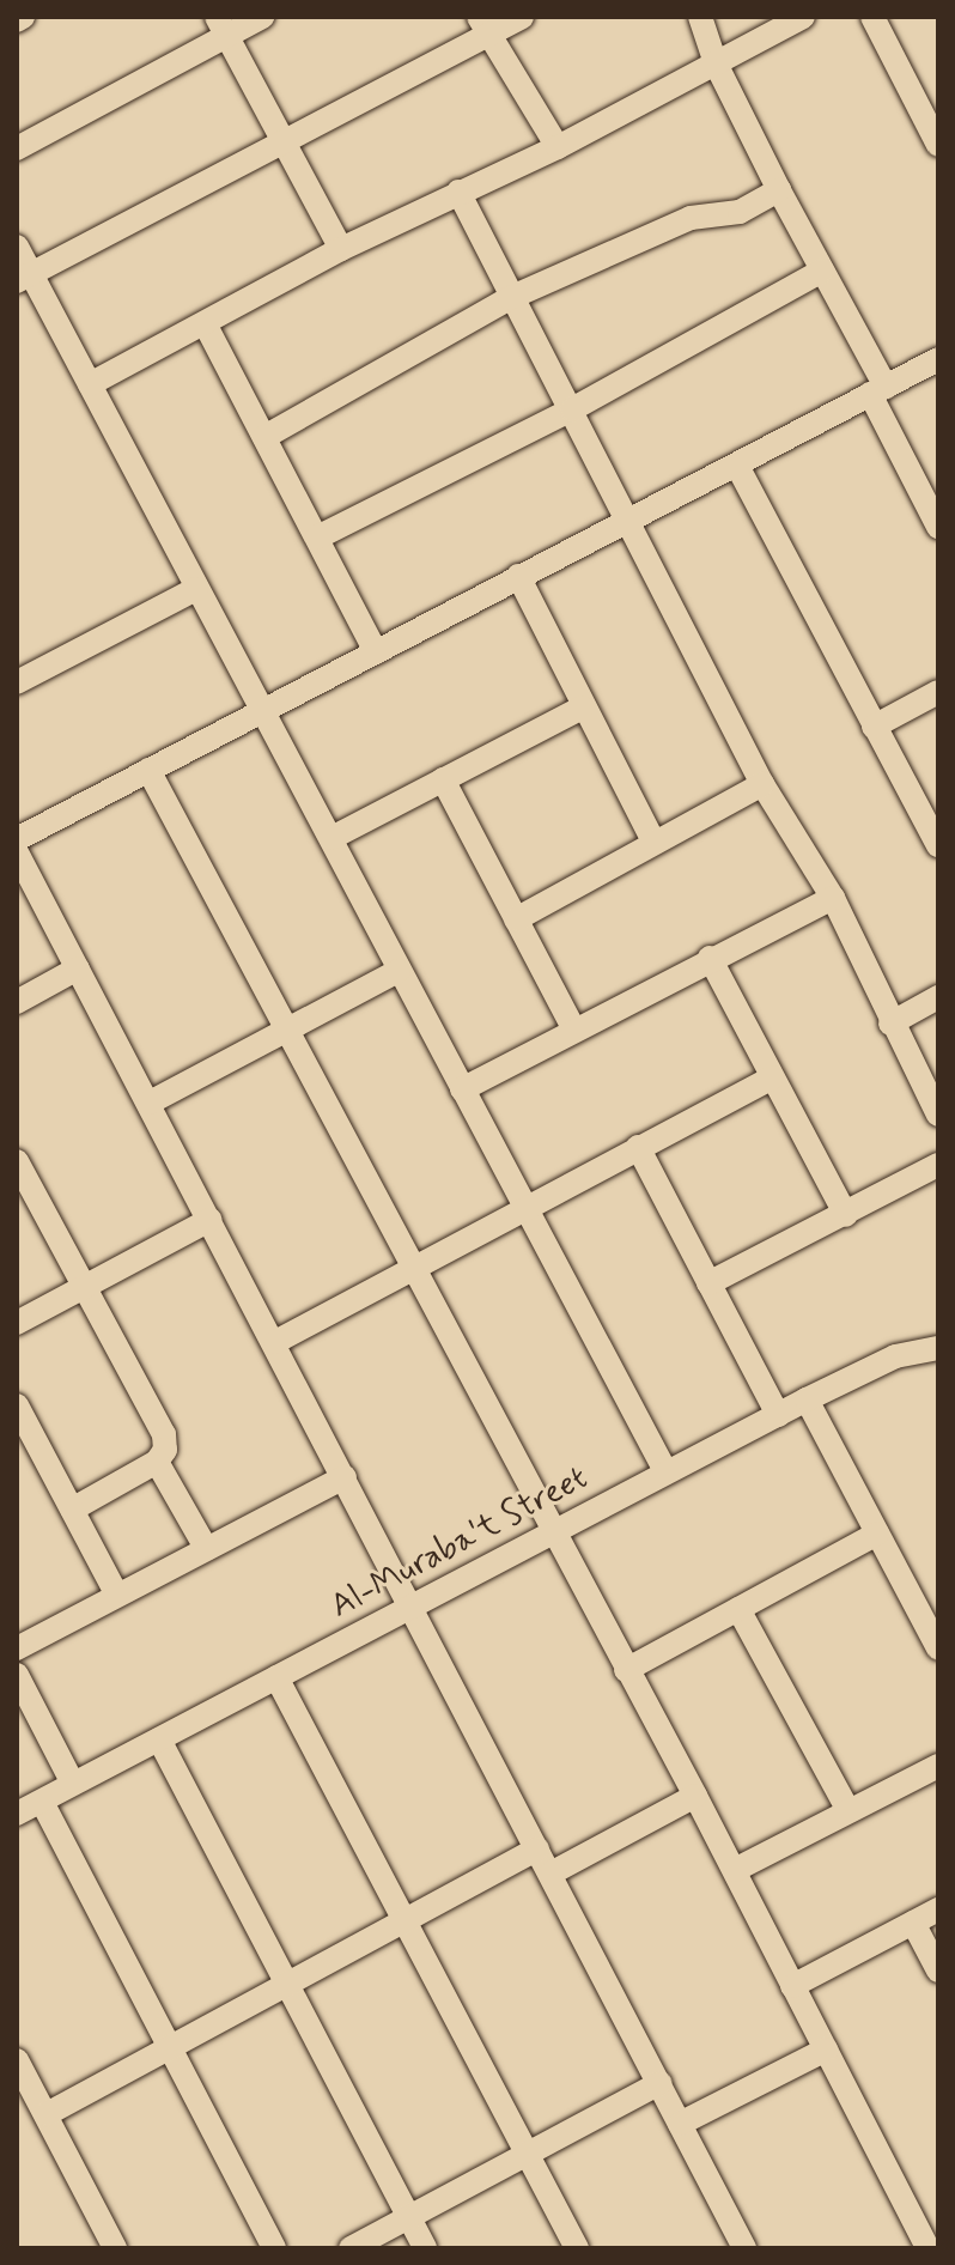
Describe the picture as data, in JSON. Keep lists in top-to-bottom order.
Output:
{
  "streets": {
    "street": ["Al-Muraba't Street"]
  }
}
